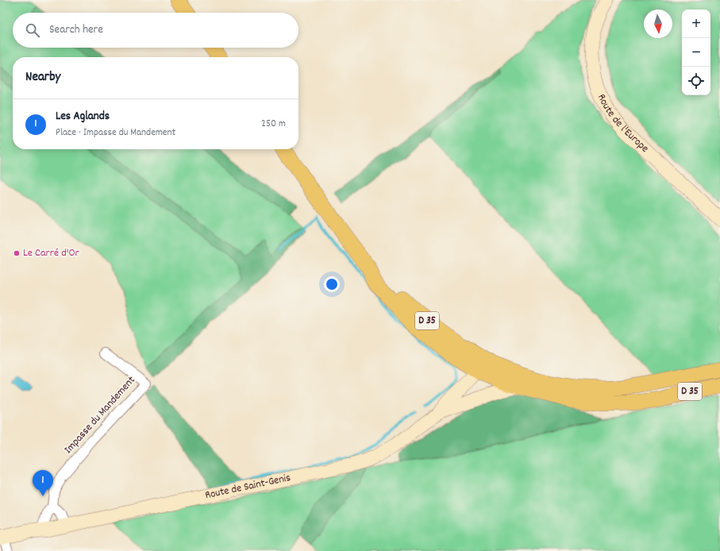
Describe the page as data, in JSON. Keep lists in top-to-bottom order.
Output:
{
  "streets": {
    "main road": ["Route de l'Europe", "D 35", "Route de Saint-Genis"],
    "street": ["Impasse du Mandement"]
  },
  "crossings": [
    ["D 35", "Route de Saint-Genis"],
    ["Impasse du Mandement", "Route de Saint-Genis"]
  ],
  "places": ["Le Carré d'Or"],
  "north": "bottom",
  "page": {
    "map_buttons": ["+", "−"],
    "search": "Search here",
    "heading": "Nearby",
    "list": [
      {
        "mark": "1",
        "name": "Les Aglands",
        "note": "Place · Impasse du Mandement",
        "value": "250 m"
      }
    ],
    "pins": "1"
  }
}
